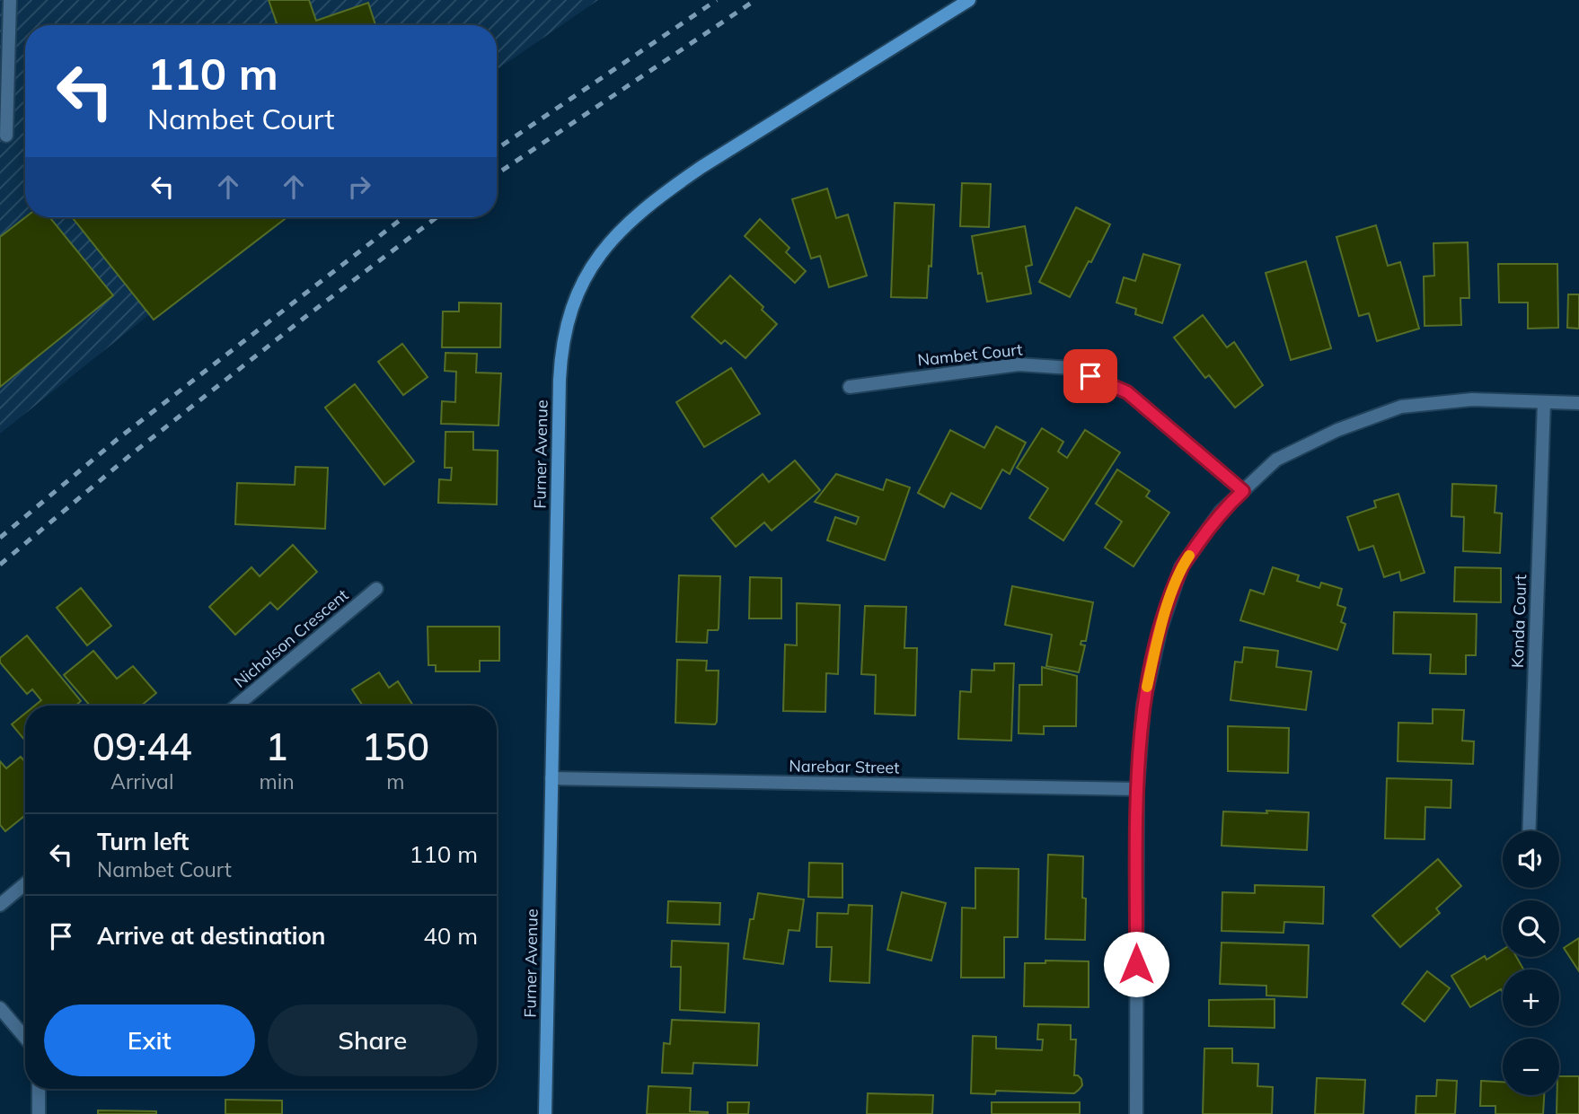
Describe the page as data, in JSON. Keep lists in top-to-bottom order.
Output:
{
  "streets": {
    "street": [
      "Nambet Court",
      "Furner Avenue",
      "Konda Court",
      "Nicholson Crescent",
      "Narebar Street"
    ]
  },
  "crossings": [
    ["Furner Avenue", "Narebar Street"]
  ],
  "page": {
    "turn": ["110 m", "Nambet Court"],
    "eta": [
      "09:44",
      "Arrival",
      "1",
      "min",
      "150",
      "m"
    ],
    "list": [
      {
        "name": "Turn left",
        "note": "Nambet Court",
        "value": "110 m"
      },
      {
        "name": "Arrive at destination",
        "value": "40 m"
      }
    ],
    "map_buttons": ["+", "−"],
    "buttons": ["Exit", "Share"]
  }
}
